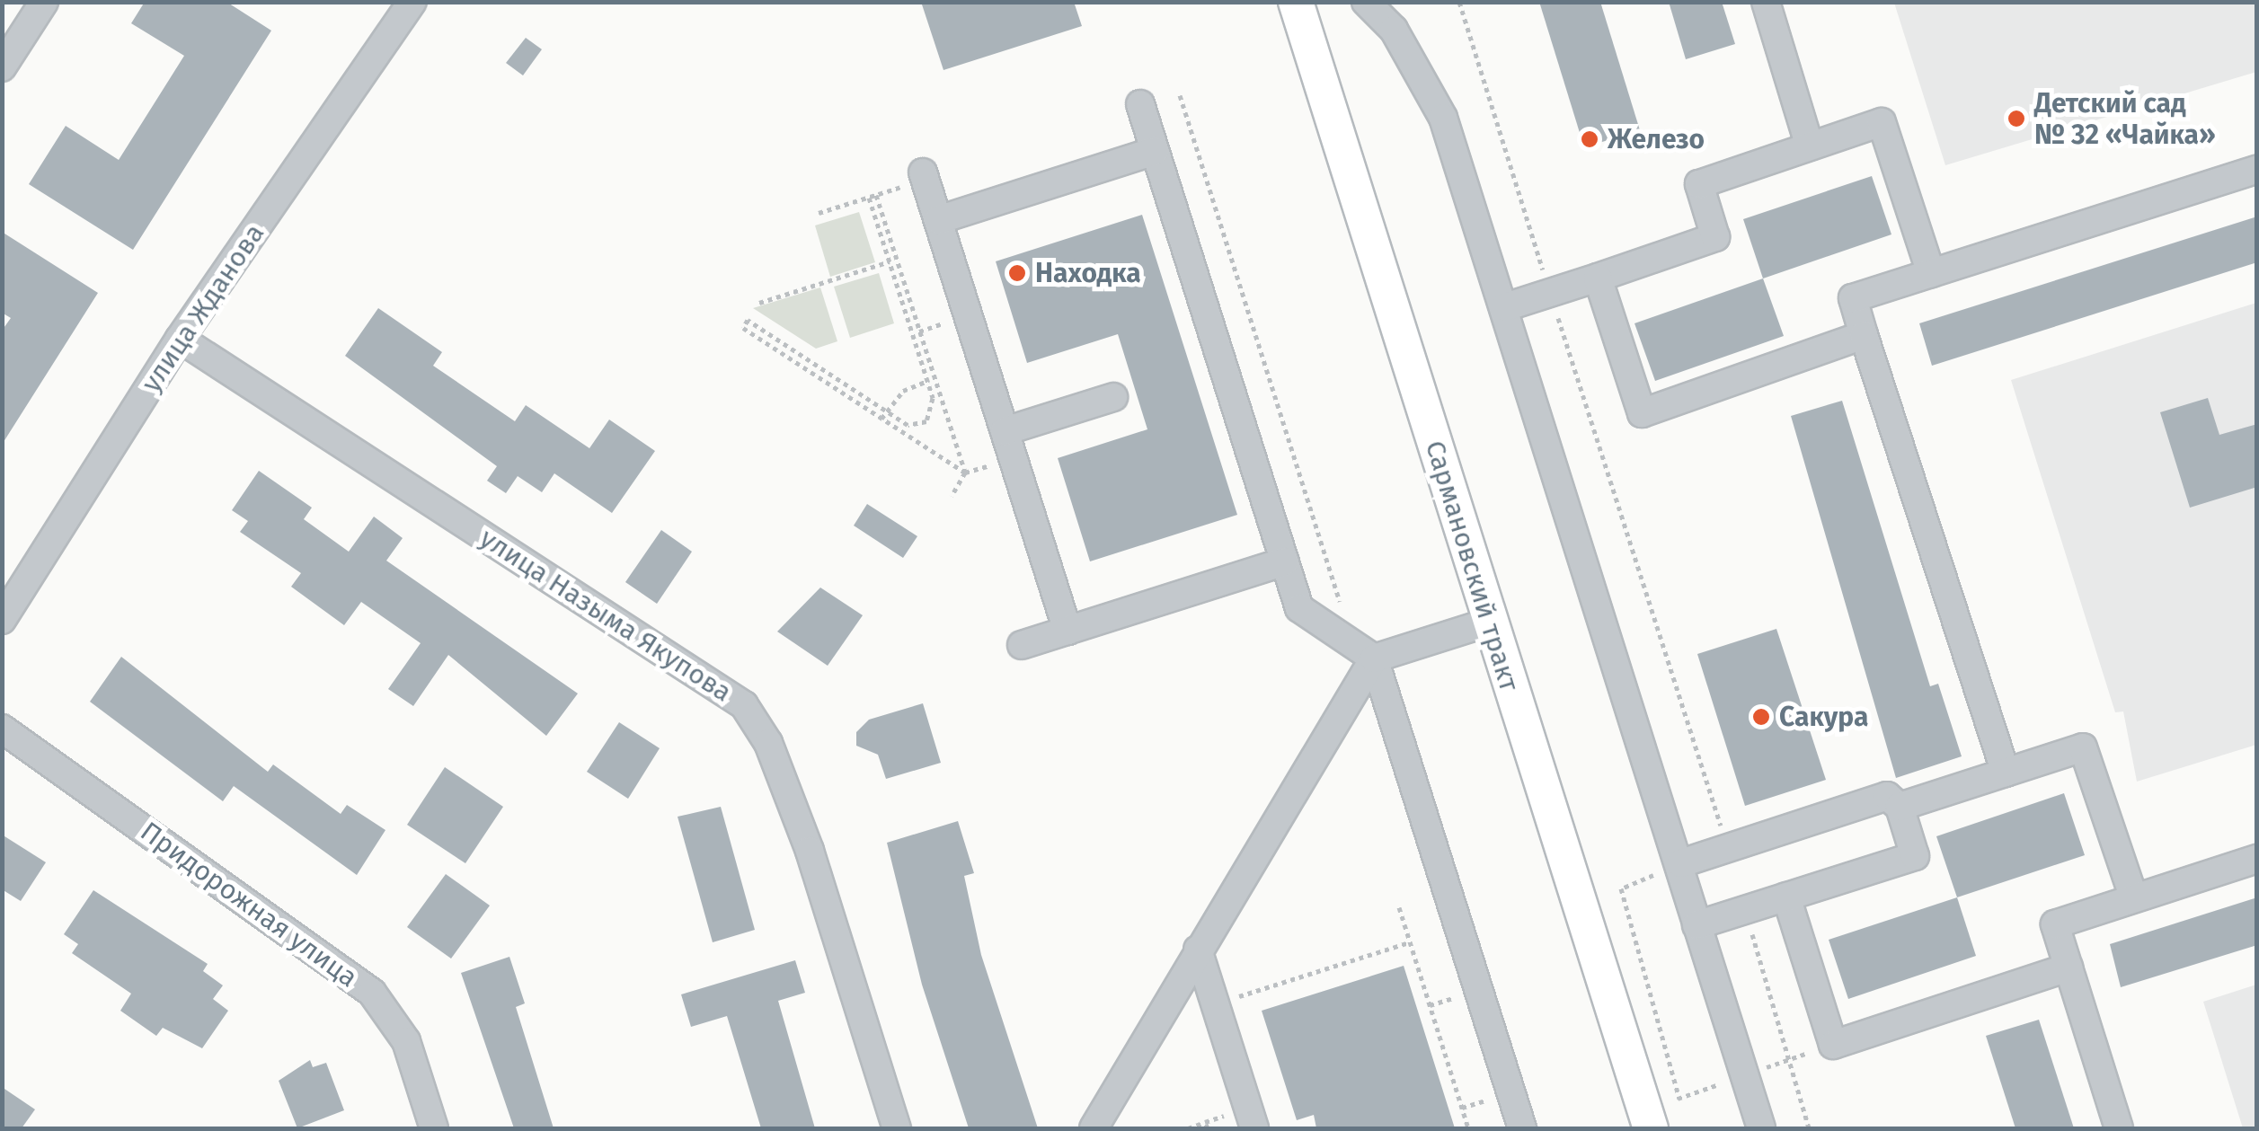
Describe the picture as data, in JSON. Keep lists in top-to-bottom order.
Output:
{
  "streets": {
    "main road": ["Сармановский тракт"],
    "street": ["улица Жданова", "улица Назыма Якупова", "Придорожная улица"]
  },
  "crossings": [
    ["улица Жданова", "улица Назыма Якупова"]
  ],
  "places": [
    "Детский сад № 32 «Чайка»",
    "Железо",
    "Находка",
    "Сакура"
  ]
}
